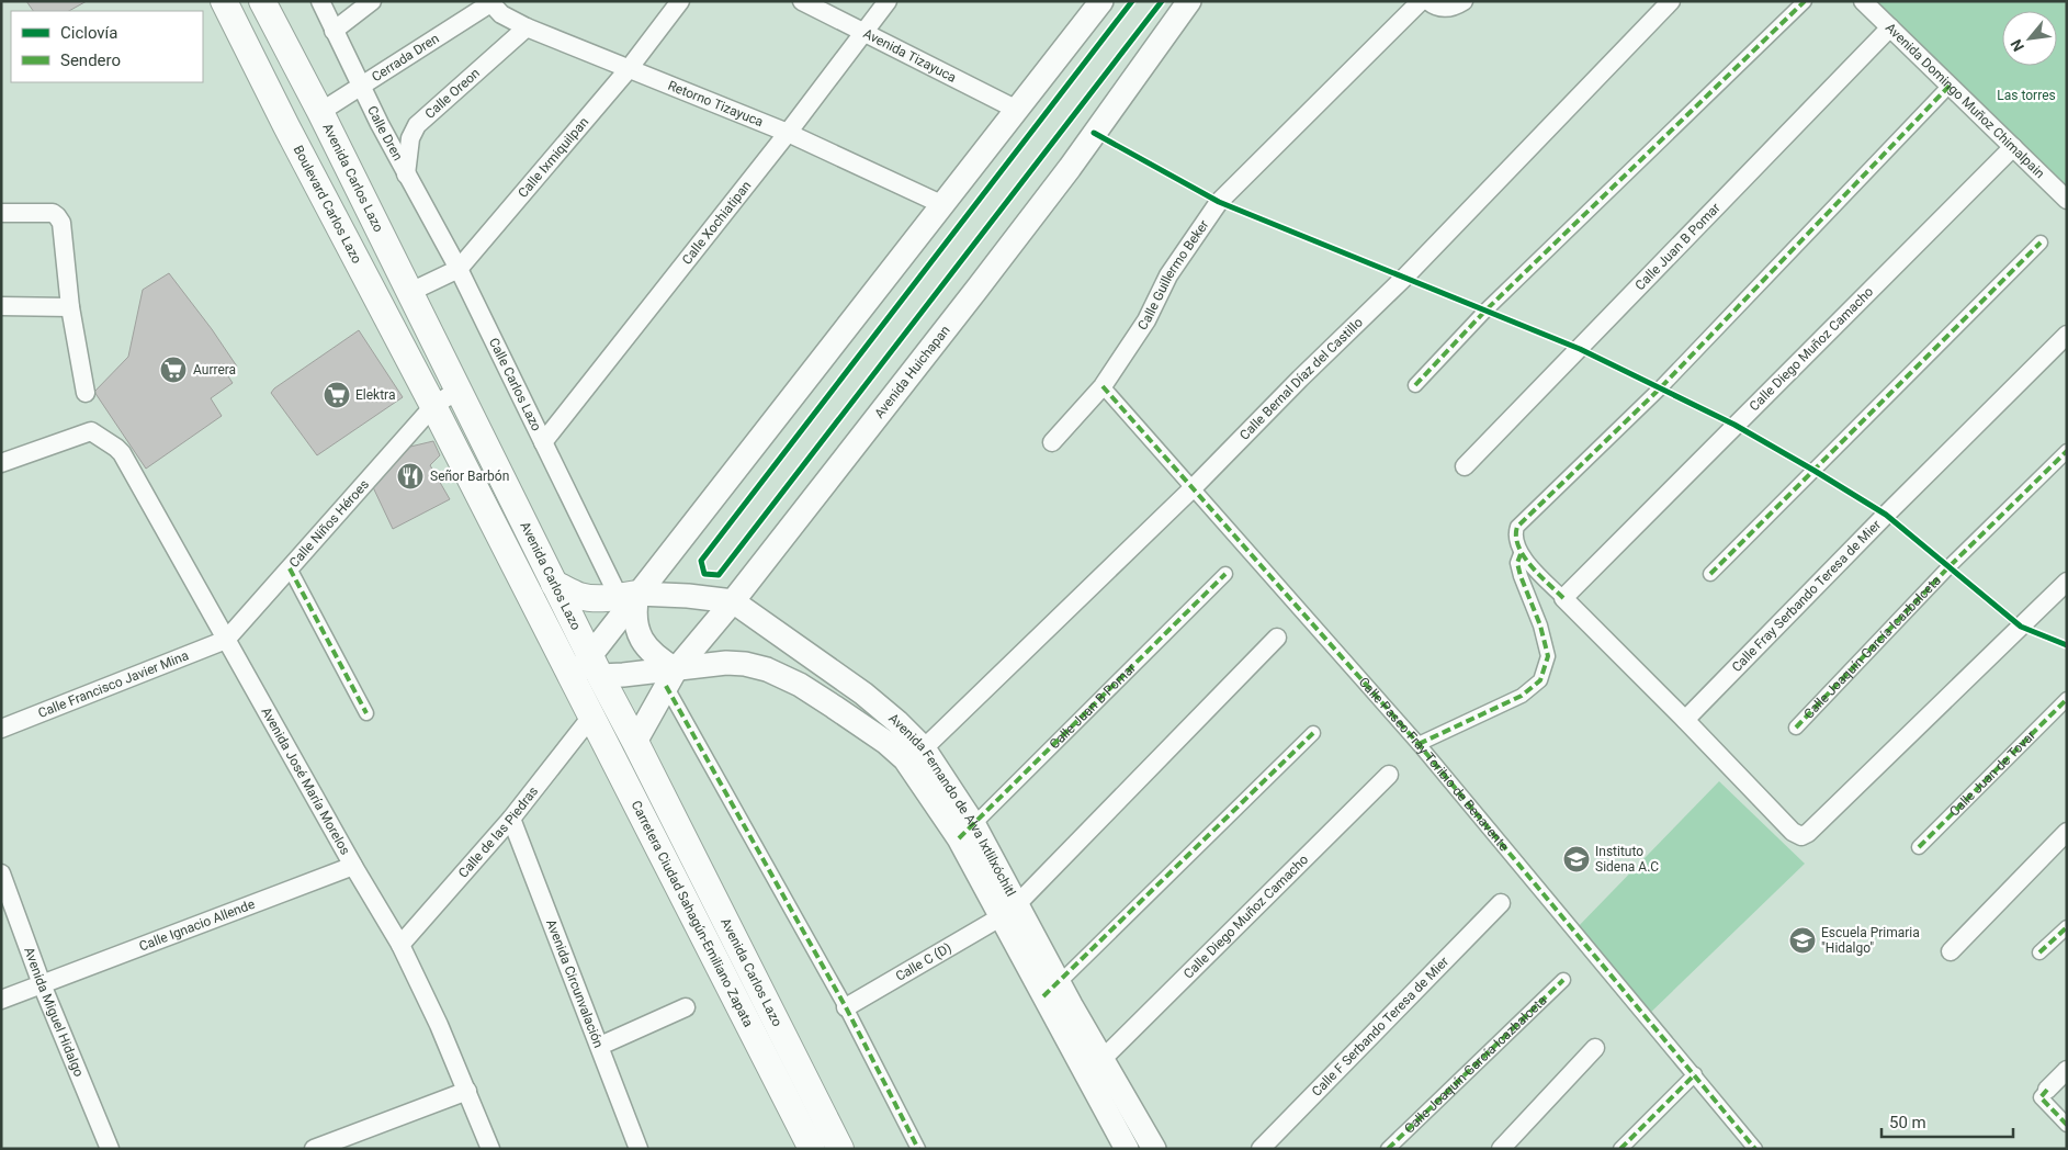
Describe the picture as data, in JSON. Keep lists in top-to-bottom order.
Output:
{
  "streets": {
    "main road": ["Avenida Carlos Lazo", "Boulevard Carlos Lazo", "Carretera Ciudad Sahagún-Emiliano Zapata"],
    "street": [
      "Avenida Tizayuca",
      "Cerrada Dren",
      "Calle Oreon",
      "Avenida Domingo Muñoz Chimalpain",
      "Retorno Tizayuca",
      "Calle Dren",
      "Calle Ixmiquilpan",
      "Calle Xochiatipan",
      "Calle Juan B Pomar",
      "Calle Guillermo Beker",
      "Calle Diego Muñoz Camacho",
      "Avenida Huichapan",
      "Calle Bernal Díaz del Castillo",
      "Calle Carlos Lazo",
      "Calle Niños Héroes",
      "Calle Fray Serbando Teresa de Mier",
      "Calle Joaquín García Icazbalceta",
      "Calle Francisco Javier Mina",
      "Calle Paseo Fray Toribio de Benavente",
      "Calle Juan de Tovar",
      "Avenida José María Morelos",
      "Avenida Fernando de Alva Ixtlilxóchitl",
      "Calle de las Piedras",
      "Calle Ignacio Allende",
      "Calle C (D)",
      "Avenida Circunvalación",
      "Avenida Miguel Hidalgo",
      "Calle F Serbando Teresa de Mier"
    ]
  },
  "crossings": [
    ["Avenida Tizayuca", "Calle Xochiatipan"],
    ["Cerrada Dren", "Calle Oreon"],
    ["Cerrada Dren", "Retorno Tizayuca"],
    ["Cerrada Dren", "Calle Dren"],
    ["Cerrada Dren", "Avenida Carlos Lazo"],
    ["Calle Oreon", "Retorno Tizayuca"],
    ["Calle Oreon", "Calle Dren"],
    ["Calle Oreon", "Calle Carlos Lazo"],
    ["Avenida Domingo Muñoz Chimalpain", "Calle Juan B Pomar"],
    ["Avenida Domingo Muñoz Chimalpain", "Calle Diego Muñoz Camacho"],
    ["Retorno Tizayuca", "Calle Ixmiquilpan"],
    ["Retorno Tizayuca", "Calle Xochiatipan"],
    ["Calle Dren", "Calle Carlos Lazo"],
    ["Calle Ixmiquilpan", "Avenida Carlos Lazo"],
    ["Calle Ixmiquilpan", "Calle Carlos Lazo"],
    ["Avenida Carlos Lazo", "Boulevard Carlos Lazo"],
    ["Avenida Carlos Lazo", "Avenida Huichapan"],
    ["Avenida Carlos Lazo", "Calle Niños Héroes"],
    ["Avenida Carlos Lazo", "Avenida Fernando de Alva Ixtlilxóchitl"],
    ["Avenida Carlos Lazo", "Carretera Ciudad Sahagún-Emiliano Zapata"],
    ["Boulevard Carlos Lazo", "Calle Niños Héroes"],
    ["Calle Xochiatipan", "Calle Carlos Lazo"],
    ["Calle Juan B Pomar", "Avenida Fernando de Alva Ixtlilxóchitl"],
    ["Calle Guillermo Beker", "Calle Paseo Fray Toribio de Benavente"],
    ["Calle Diego Muñoz Camacho", "Avenida Fernando de Alva Ixtlilxóchitl"],
    ["Avenida Huichapan", "Avenida Fernando de Alva Ixtlilxóchitl"],
    ["Calle Bernal Díaz del Castillo", "Calle Paseo Fray Toribio de Benavente"],
    ["Calle Bernal Díaz del Castillo", "Avenida Fernando de Alva Ixtlilxóchitl"],
    ["Calle Carlos Lazo", "Avenida Fernando de Alva Ixtlilxóchitl"],
    ["Calle Niños Héroes", "Calle Francisco Javier Mina"],
    ["Calle Niños Héroes", "Avenida José María Morelos"],
    ["Calle Francisco Javier Mina", "Avenida José María Morelos"],
    ["Avenida José María Morelos", "Calle de las Piedras"],
    ["Avenida José María Morelos", "Calle Ignacio Allende"],
    ["Avenida Fernando de Alva Ixtlilxóchitl", "Carretera Ciudad Sahagún-Emiliano Zapata"],
    ["Avenida Fernando de Alva Ixtlilxóchitl", "Calle C (D)"],
    ["Calle de las Piedras", "Carretera Ciudad Sahagún-Emiliano Zapata"],
    ["Calle de las Piedras", "Avenida Circunvalación"],
    ["Calle Ignacio Allende", "Avenida Miguel Hidalgo"]
  ],
  "parks": ["Las torres"],
  "places": {
    "supermarket": ["Aurrera", "Elektra"],
    "restaurant": ["Señor Barbón"],
    "school or university": ["Instituto Sidena A.C", "Escuela Primaria \"Hidalgo\""]
  },
  "legend": ["Ciclovía", "Sendero"],
  "scale_bar": "50 m",
  "north": "bottom left"
}
